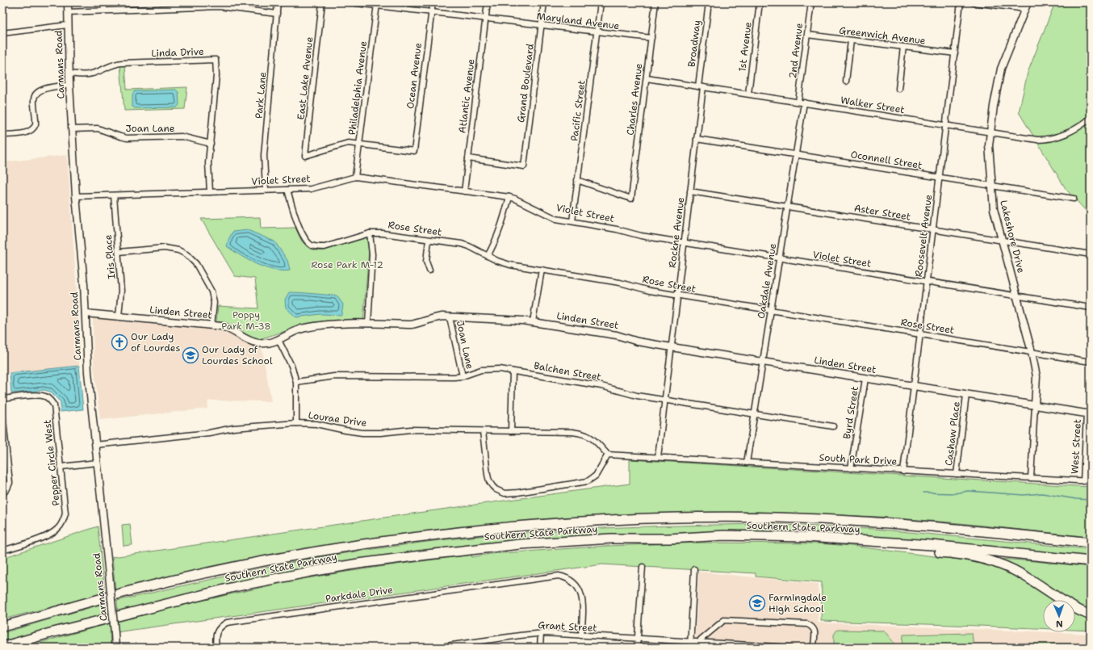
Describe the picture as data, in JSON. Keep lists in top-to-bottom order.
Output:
{
  "streets": {
    "highway": ["Southern State Parkway"],
    "street": [
      "Maryland Avenue",
      "Greenwich Avenue",
      "Broadway",
      "1st Avenue",
      "2nd Avenue",
      "Linda Drive",
      "Carmans Road",
      "Ocean Avenue",
      "East Lake Avenue",
      "Grand Boulevard",
      "Philadelphia Avenue",
      "Park Lane",
      "Atlantic Avenue",
      "Charles Avenue",
      "Walker Street",
      "Pacific Street",
      "Joan Lane",
      "Oconnell Street",
      "Violet Street",
      "Aster Street",
      "Rose Street",
      "Rockne Avenue",
      "Roosevelt Avenue",
      "Lakeshore Drive",
      "Iris Place",
      "Oakdale Avenue",
      "Linden Street",
      "Balchen Street",
      "Byrd Street",
      "Lourae Drive",
      "Cashaw Place",
      "West Street",
      "South Park Drive",
      "Pepper Circle West",
      "Parkdale Drive",
      "Grant Street"
    ]
  },
  "crossings": [
    ["Maryland Avenue", "Ocean Avenue"],
    ["Maryland Avenue", "Grand Boulevard"],
    ["Maryland Avenue", "Philadelphia Avenue"],
    ["Maryland Avenue", "Atlantic Avenue"],
    ["Maryland Avenue", "Charles Avenue"],
    ["Maryland Avenue", "Pacific Street"],
    ["Greenwich Avenue", "2nd Avenue"],
    ["Greenwich Avenue", "Roosevelt Avenue"],
    ["Broadway", "Walker Street"],
    ["Broadway", "Rockne Avenue"],
    ["1st Avenue", "Walker Street"],
    ["2nd Avenue", "Walker Street"],
    ["2nd Avenue", "Oakdale Avenue"],
    ["Linda Drive", "Carmans Road"],
    ["Linda Drive", "Joan Lane"],
    ["Linda Drive", "Violet Street"],
    ["Carmans Road", "Joan Lane"],
    ["Carmans Road", "Violet Street"],
    ["Carmans Road", "Linden Street"],
    ["Carmans Road", "Lourae Drive"],
    ["Ocean Avenue", "East Lake Avenue"],
    ["Ocean Avenue", "Philadelphia Avenue"],
    ["East Lake Avenue", "Philadelphia Avenue"],
    ["Grand Boulevard", "Atlantic Avenue"],
    ["Philadelphia Avenue", "Violet Street"],
    ["Park Lane", "Violet Street"],
    ["Atlantic Avenue", "Violet Street"],
    ["Charles Avenue", "Walker Street"],
    ["Charles Avenue", "Pacific Street"],
    ["Walker Street", "Rockne Avenue"],
    ["Walker Street", "Roosevelt Avenue"],
    ["Walker Street", "Lakeshore Drive"],
    ["Walker Street", "Oakdale Avenue"],
    ["Pacific Street", "Violet Street"],
    ["Joan Lane", "Linden Street"],
    ["Joan Lane", "Balchen Street"],
    ["Oconnell Street", "Rockne Avenue"],
    ["Oconnell Street", "Roosevelt Avenue"],
    ["Oconnell Street", "Lakeshore Drive"],
    ["Oconnell Street", "Oakdale Avenue"],
    ["Violet Street", "Rose Street"],
    ["Violet Street", "Rockne Avenue"],
    ["Violet Street", "Roosevelt Avenue"],
    ["Violet Street", "Lakeshore Drive"],
    ["Violet Street", "Iris Place"],
    ["Violet Street", "Oakdale Avenue"],
    ["Aster Street", "Rockne Avenue"],
    ["Aster Street", "Roosevelt Avenue"],
    ["Aster Street", "Lakeshore Drive"],
    ["Aster Street", "Oakdale Avenue"],
    ["Rose Street", "Rockne Avenue"],
    ["Rose Street", "Roosevelt Avenue"],
    ["Rose Street", "Lakeshore Drive"],
    ["Rose Street", "Oakdale Avenue"],
    ["Rockne Avenue", "Linden Street"],
    ["Rockne Avenue", "Balchen Street"],
    ["Rockne Avenue", "South Park Drive"],
    ["Roosevelt Avenue", "Linden Street"],
    ["Roosevelt Avenue", "South Park Drive"],
    ["Lakeshore Drive", "Linden Street"],
    ["Lakeshore Drive", "South Park Drive"],
    ["Iris Place", "Linden Street"],
    ["Oakdale Avenue", "Linden Street"],
    ["Oakdale Avenue", "Balchen Street"],
    ["Oakdale Avenue", "South Park Drive"],
    ["Linden Street", "Byrd Street"],
    ["Linden Street", "Cashaw Place"],
    ["Linden Street", "West Street"],
    ["Byrd Street", "South Park Drive"],
    ["Lourae Drive", "South Park Drive"],
    ["Cashaw Place", "South Park Drive"],
    ["West Street", "South Park Drive"],
    ["Parkdale Drive", "Grant Street"]
  ],
  "parks": ["Rose Park M-12", "Poppy Park M-38"],
  "places": {
    "church": ["Our Lady of Lourdes"],
    "school or university": ["Our Lady of Lourdes School", "Farmingdale High School"]
  },
  "north": "bottom"
}
